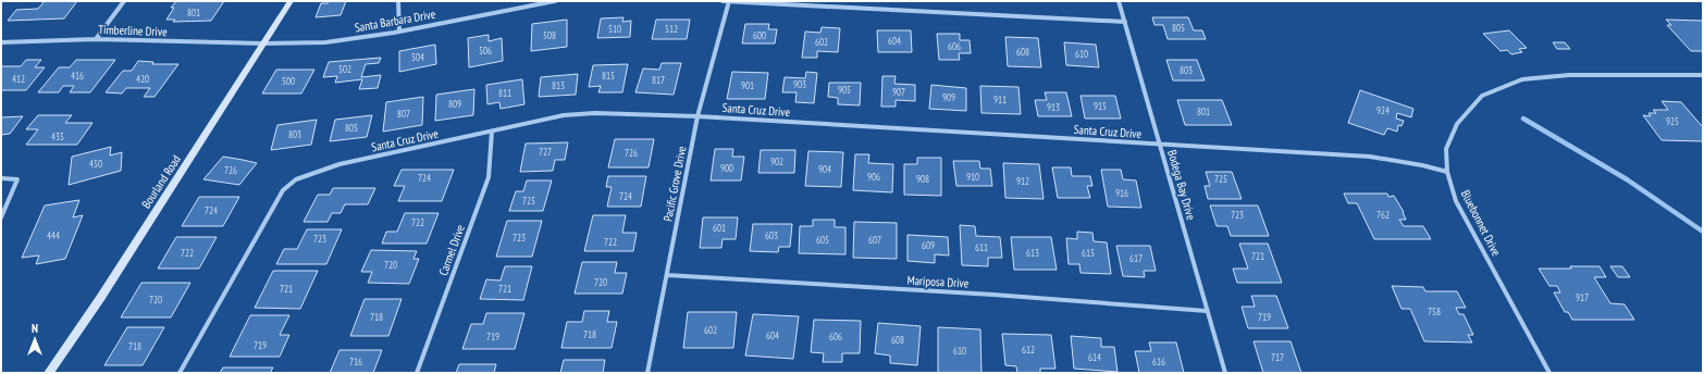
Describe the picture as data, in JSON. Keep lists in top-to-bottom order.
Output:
{
  "streets": {
    "main road": ["Bourland Road"],
    "street": [
      "Santa Barbara Drive",
      "Timberline Drive",
      "Santa Cruz Drive",
      "Pacific Grove Drive",
      "Bodega Bay Drive",
      "Bluebonnet Drive",
      "Carmel Drive",
      "Mariposa Drive"
    ]
  },
  "crossings": [
    ["Santa Barbara Drive", "Timberline Drive"],
    ["Santa Barbara Drive", "Bourland Road"],
    ["Timberline Drive", "Bourland Road"],
    ["Santa Cruz Drive", "Pacific Grove Drive"],
    ["Santa Cruz Drive", "Bodega Bay Drive"],
    ["Santa Cruz Drive", "Bluebonnet Drive"],
    ["Santa Cruz Drive", "Carmel Drive"],
    ["Pacific Grove Drive", "Mariposa Drive"],
    ["Bodega Bay Drive", "Mariposa Drive"]
  ],
  "house_numbers": [
    "801",
    "805",
    "510",
    "512",
    "508",
    "600",
    "604",
    "602",
    "606",
    "506",
    "608",
    "610",
    "504",
    "502",
    "803",
    "416",
    "815",
    "412",
    "420",
    "817",
    "500",
    "903",
    "813",
    "901",
    "905",
    "907",
    "811",
    "909",
    "911",
    "809",
    "915",
    "913",
    "924",
    "801",
    "807",
    "925",
    "805",
    "803",
    "435",
    "727",
    "726",
    "902",
    "450",
    "900",
    "904",
    "726",
    "906",
    "910",
    "724",
    "908",
    "725",
    "912",
    "916",
    "724",
    "725",
    "724",
    "723",
    "762",
    "722",
    "601",
    "444",
    "603",
    "723",
    "723",
    "605",
    "607",
    "722",
    "609",
    "611",
    "722",
    "613",
    "615",
    "721",
    "617",
    "720",
    "720",
    "721",
    "721",
    "917",
    "720",
    "758",
    "718",
    "719",
    "602",
    "718",
    "604",
    "719",
    "606",
    "608",
    "719",
    "718",
    "612",
    "610",
    "614",
    "717",
    "716",
    "616"
  ],
  "north": "top"
}
